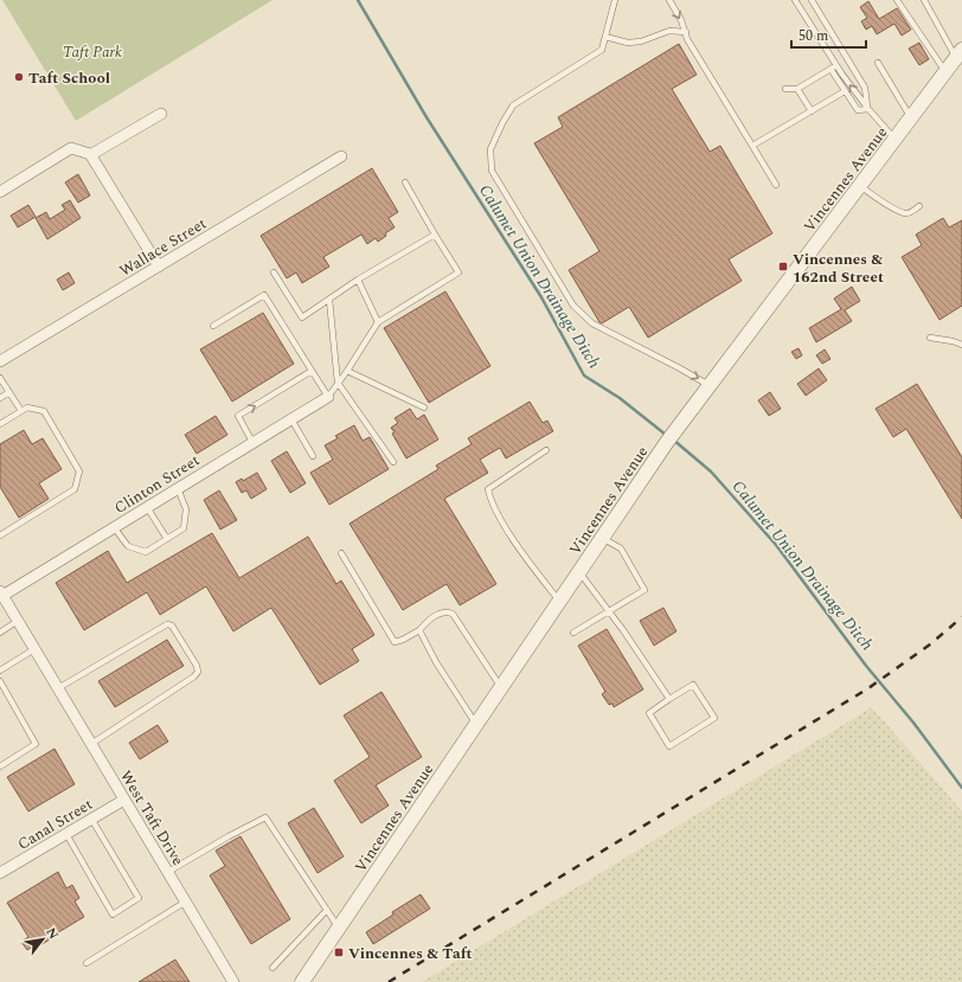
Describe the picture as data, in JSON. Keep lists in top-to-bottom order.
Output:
{
  "streets": {
    "street": [
      "Vincennes Avenue",
      "Wallace Street",
      "Clinton Street",
      "West Taft Drive",
      "Canal Street"
    ]
  },
  "crossings": [
    ["Clinton Street", "West Taft Drive"],
    ["West Taft Drive", "Canal Street"]
  ],
  "water": ["Calumet Union Drainage Ditch"],
  "parks": ["Taft Park"],
  "places": {
    "other": ["Taft School"],
    "transit": ["Vincennes & 162nd Street", "Vincennes & Taft"]
  },
  "scale_bar": "50 m",
  "north": "top right"
}
